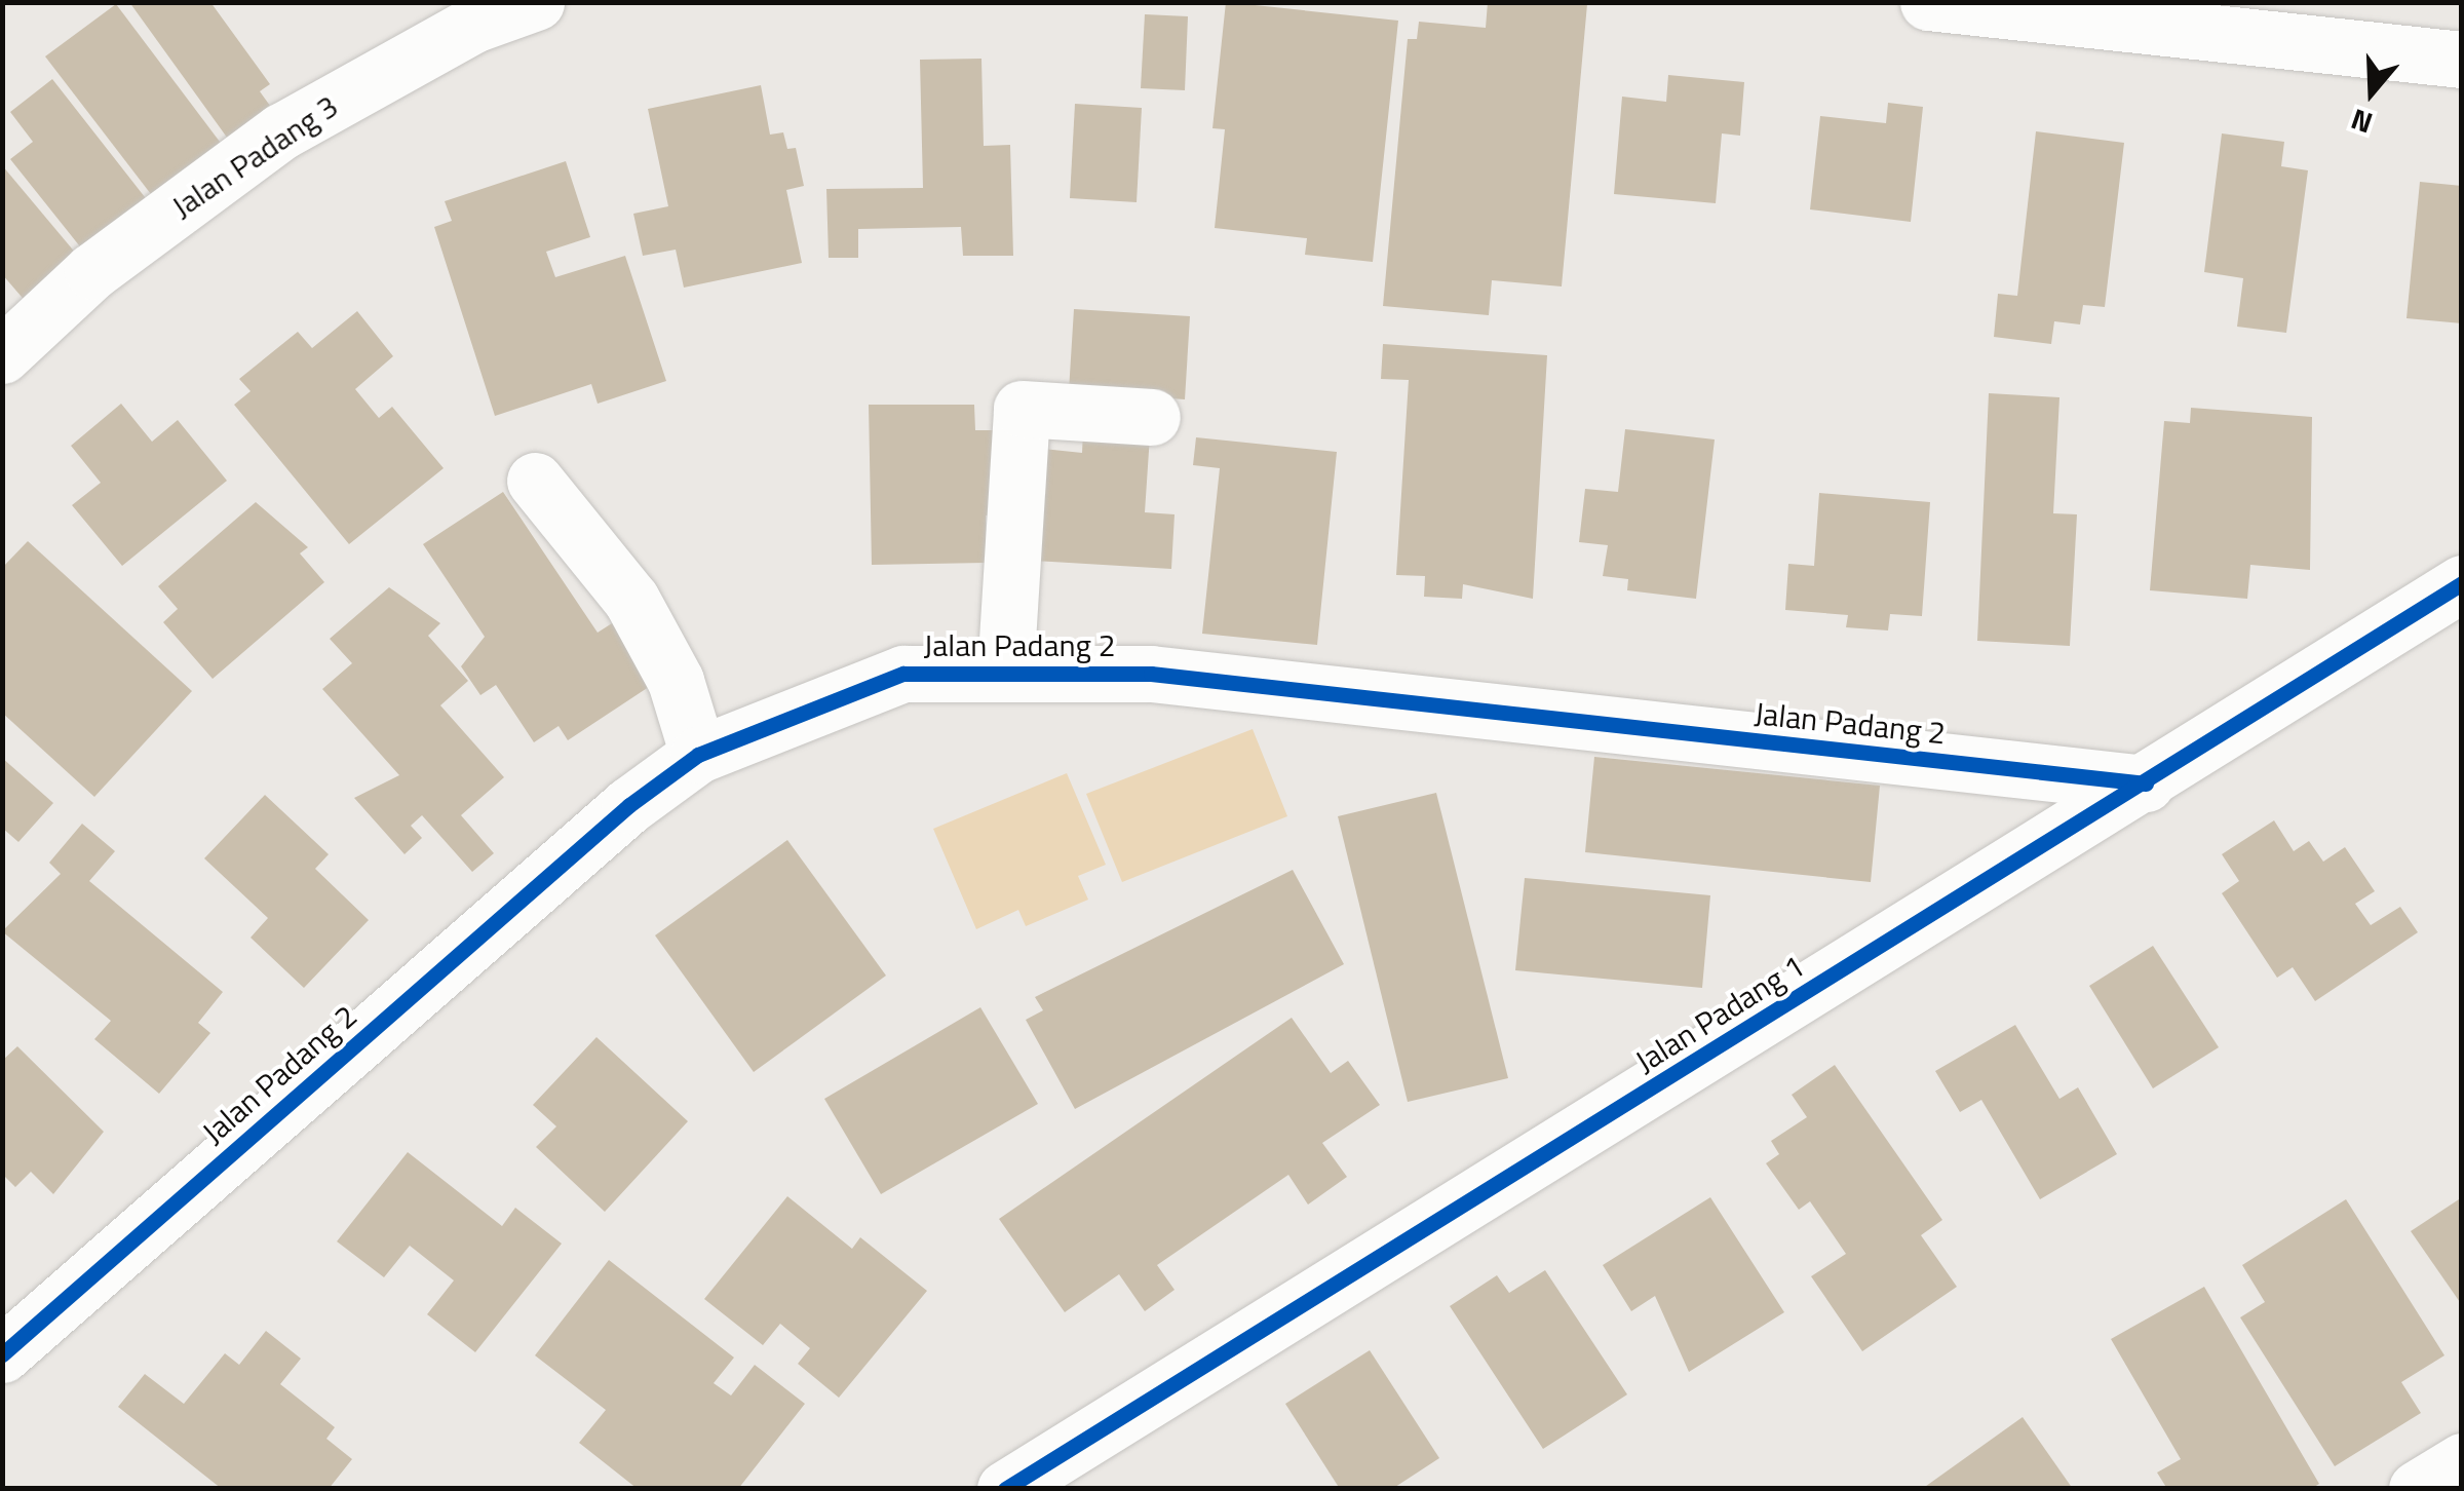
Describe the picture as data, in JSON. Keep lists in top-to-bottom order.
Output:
{
  "streets": {
    "street": ["Jalan Padang 3", "Jalan Padang 2", "Jalan Padang 1"]
  },
  "crossings": [
    ["Jalan Padang 2", "Jalan Padang 1"]
  ],
  "north": "bottom"
}
